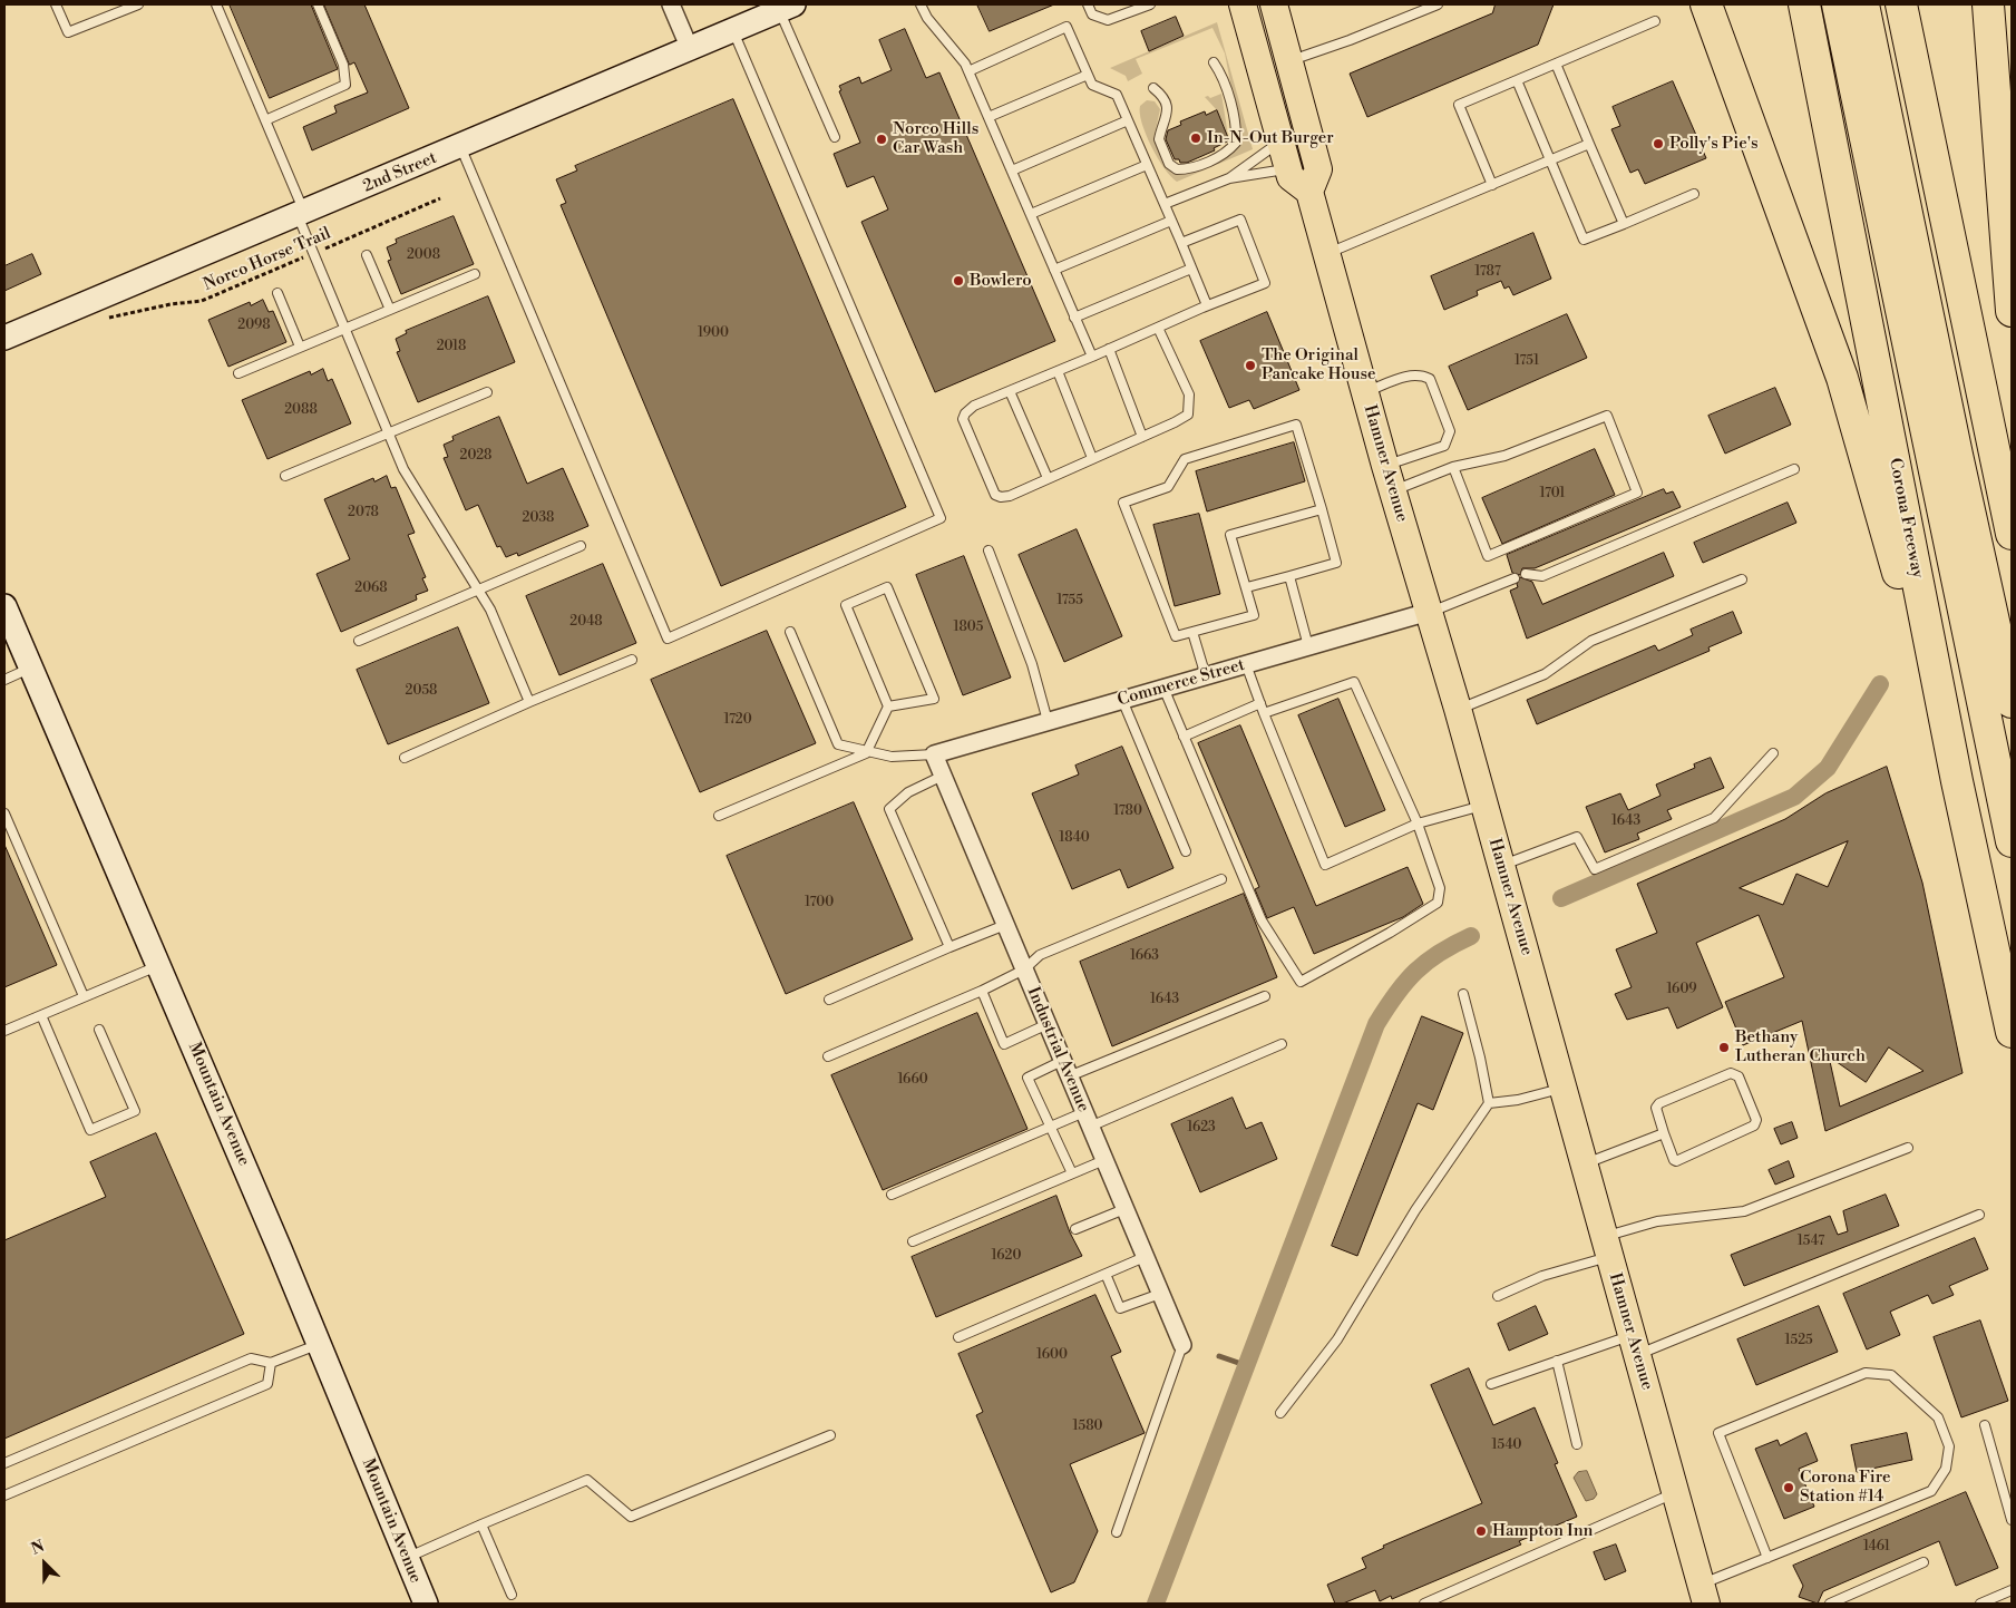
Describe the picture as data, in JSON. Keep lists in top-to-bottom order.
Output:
{
  "streets": {
    "highway": ["Corona Freeway"],
    "main road": ["2nd Street", "Hamner Avenue", "Mountain Avenue"],
    "street": ["Commerce Street", "Industrial Avenue"],
    "path": ["Norco Horse Trail"]
  },
  "crossings": [
    ["Hamner Avenue", "Commerce Street"],
    ["Commerce Street", "Industrial Avenue"]
  ],
  "places": [
    "In-N-Out Burger",
    "Norco Hills Car Wash",
    "Polly's Pie's",
    "Bowlero",
    "The Original Pancake House",
    "Bethany Lutheran Church",
    "Corona Fire Station #14",
    "Hampton Inn"
  ],
  "house_numbers": [
    "2008",
    "1787",
    "2098",
    "1900",
    "2018",
    "1751",
    "2088",
    "2028",
    "1701",
    "2078",
    "2038",
    "2068",
    "1755",
    "2048",
    "1805",
    "2058",
    "1720",
    "1780",
    "1643",
    "1840",
    "1700",
    "1663",
    "1609",
    "1643",
    "1660",
    "1623",
    "1547",
    "1620",
    "1525",
    "1600",
    "1580",
    "1540",
    "1461"
  ],
  "north": "top left"
}
